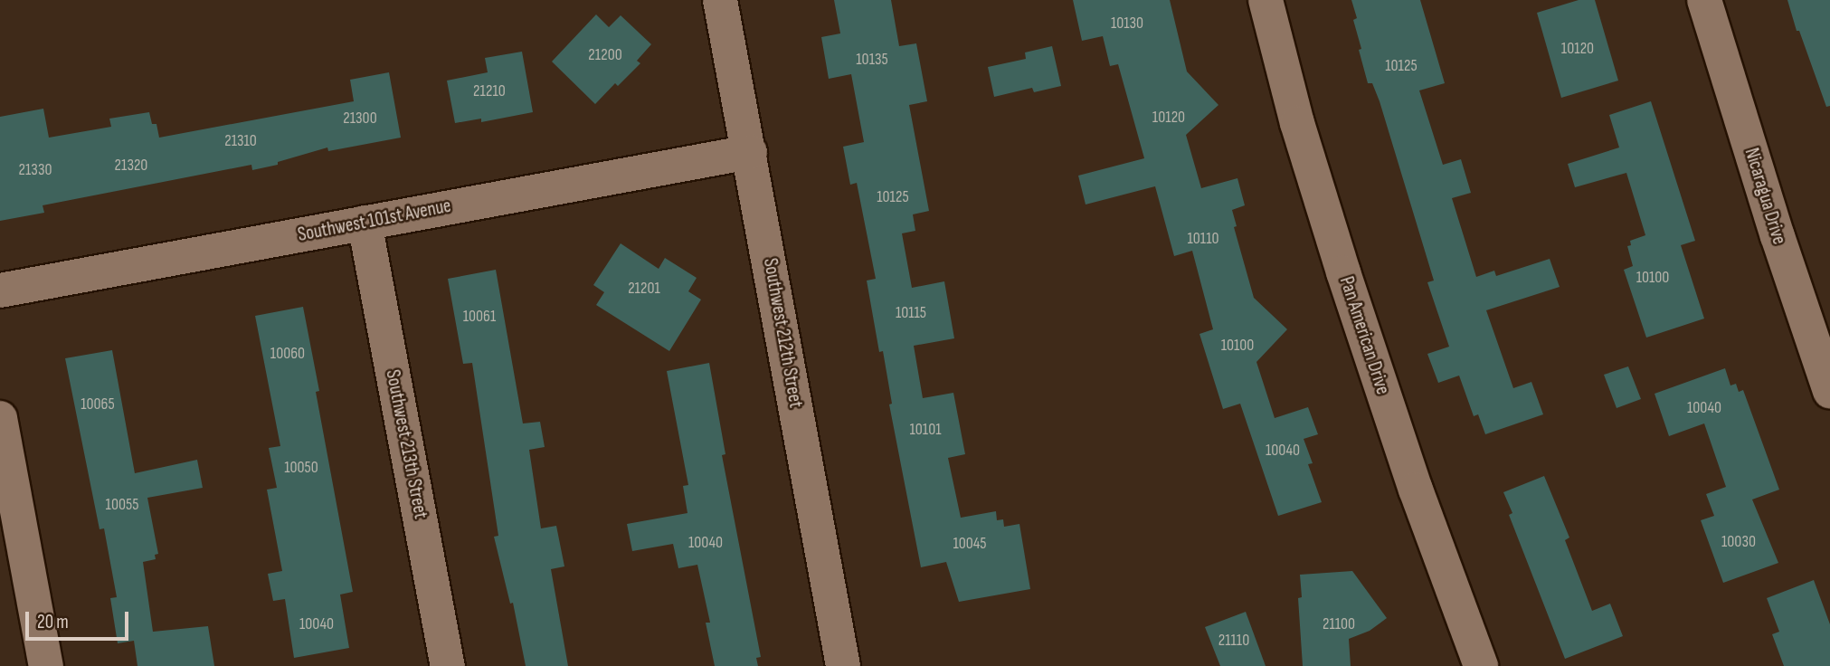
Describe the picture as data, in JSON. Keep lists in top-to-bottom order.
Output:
{
  "streets": {
    "street": [
      "Nicaragua Drive",
      "Southwest 101st Avenue",
      "Southwest 212th Street",
      "Pan American Drive",
      "Southwest 213th Street"
    ]
  },
  "crossings": [
    ["Southwest 101st Avenue", "Southwest 212th Street"],
    ["Southwest 101st Avenue", "Southwest 213th Street"]
  ],
  "house_numbers": [
    "10130",
    "10120",
    "21200",
    "10135",
    "10125",
    "21210",
    "10120",
    "21300",
    "21310",
    "21320",
    "21330",
    "10125",
    "10110",
    "10100",
    "21201",
    "10115",
    "10061",
    "10100",
    "10060",
    "10065",
    "10040",
    "10101",
    "10040",
    "10050",
    "10055",
    "10030",
    "10040",
    "10045",
    "10040",
    "21100",
    "21110"
  ],
  "scale_bar": "20 m"
}
